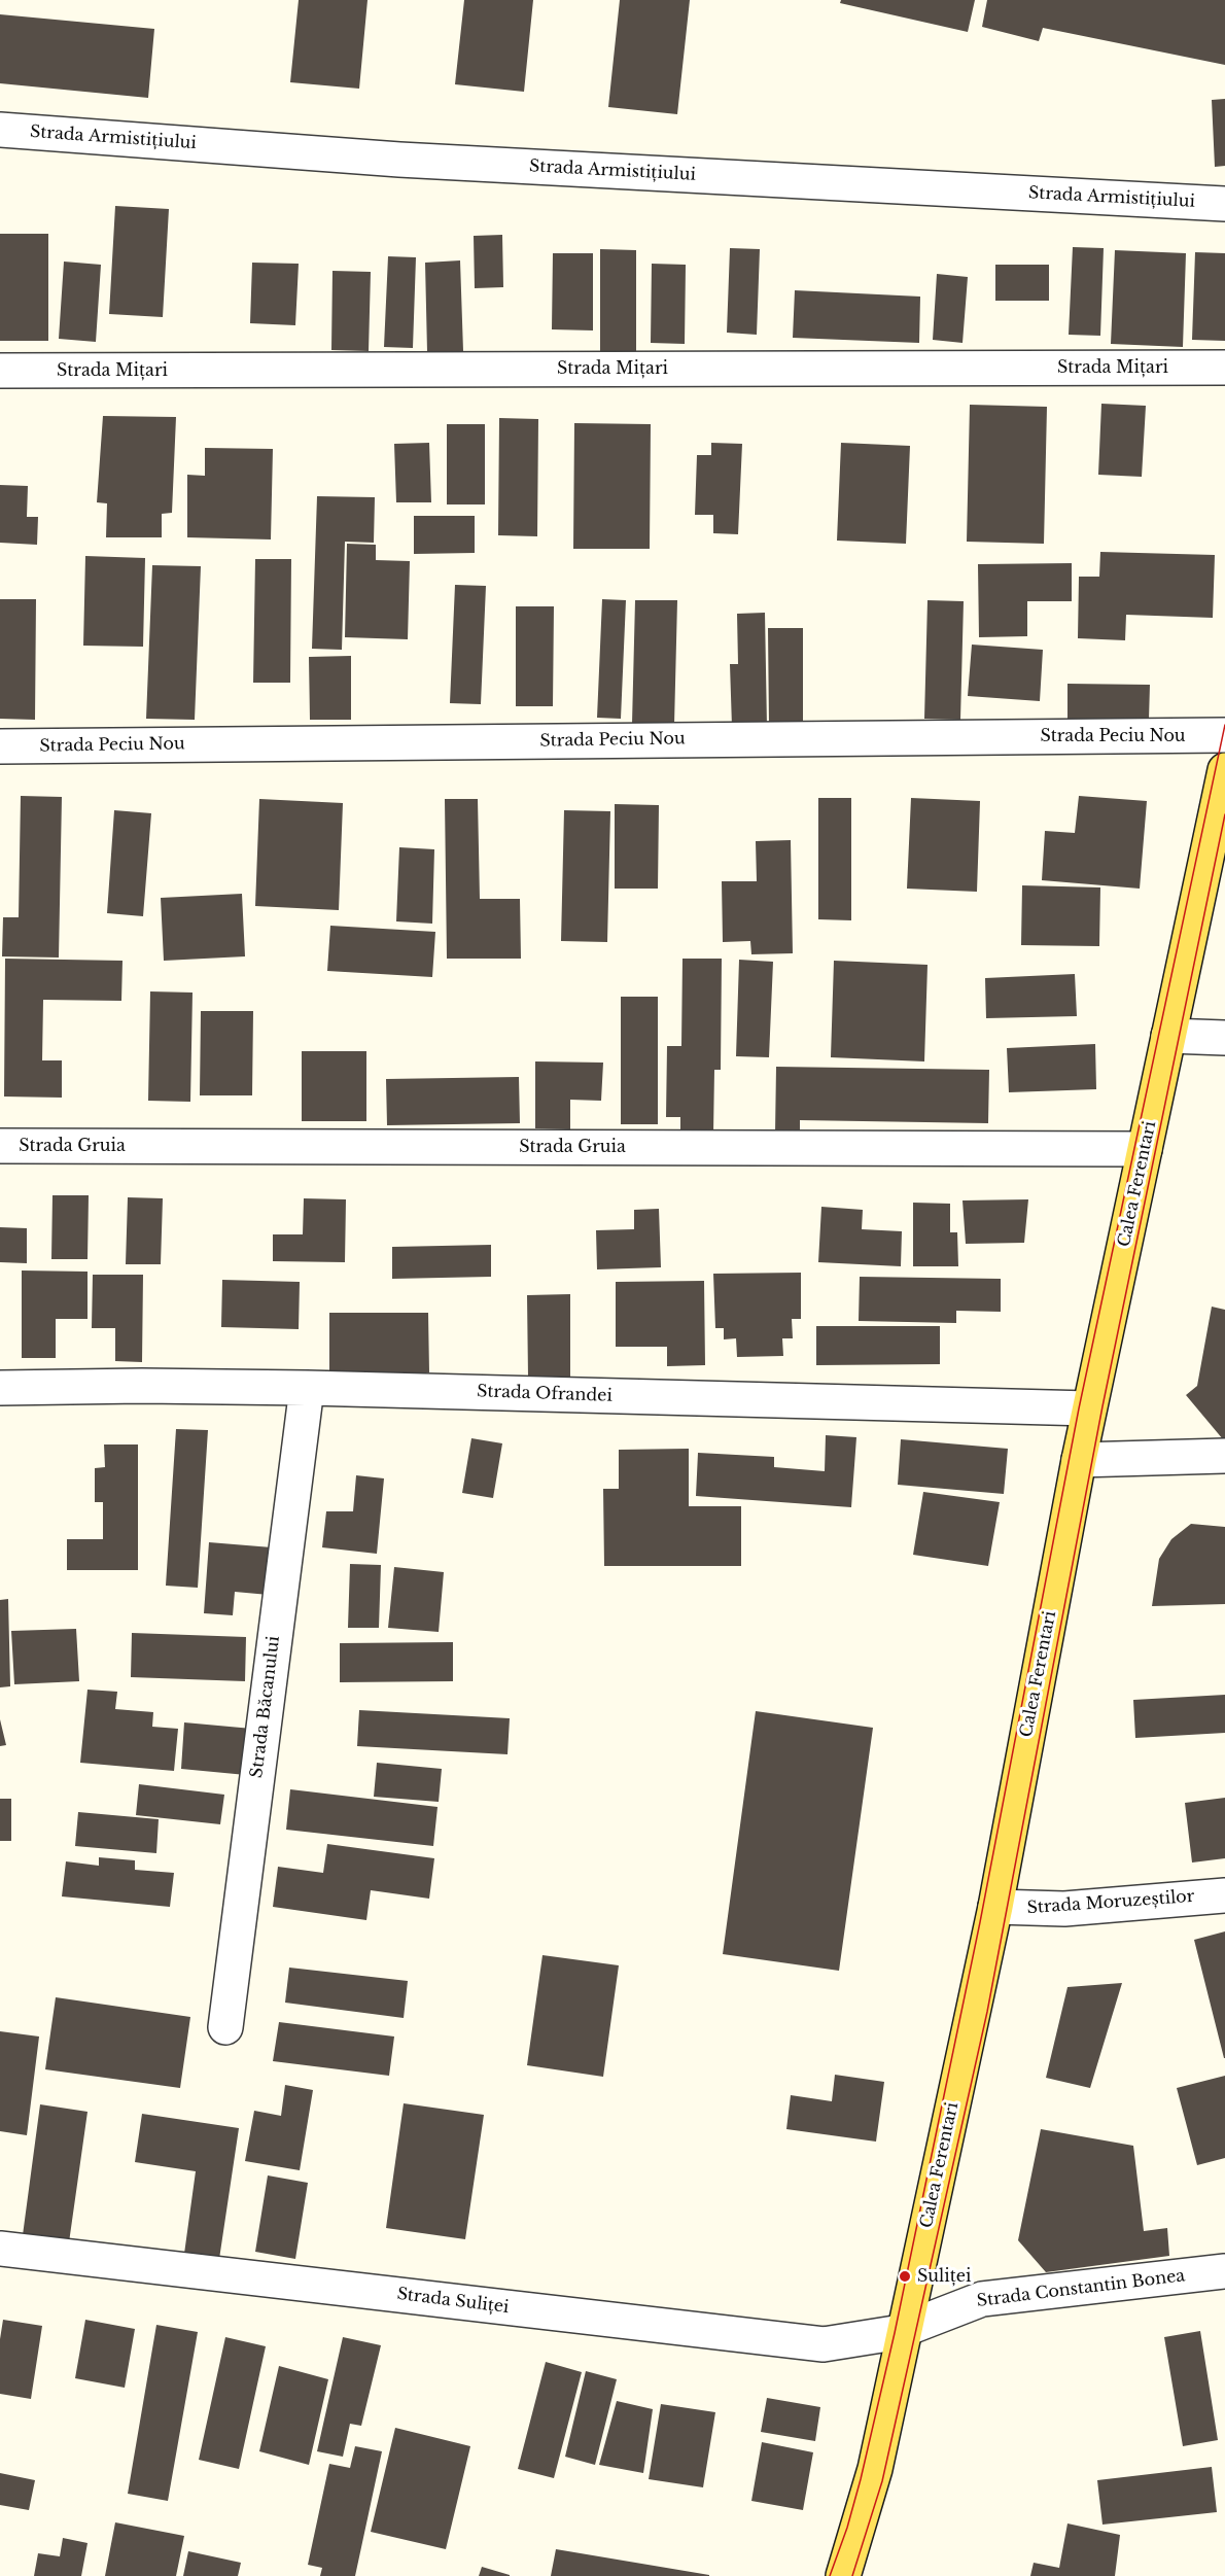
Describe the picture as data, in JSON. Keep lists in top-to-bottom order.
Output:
{
  "streets": {
    "main road": ["Calea Ferentari"],
    "street": [
      "Strada Armistițiului",
      "Strada Mițari",
      "Strada Peciu Nou",
      "Strada Gruia",
      "Strada Ofrandei",
      "Strada Băcanului",
      "Strada Moruzeștilor",
      "Strada Constantin Bonea",
      "Strada Suliței"
    ]
  },
  "crossings": [
    ["Strada Gruia", "Calea Ferentari"],
    ["Calea Ferentari", "Strada Ofrandei"],
    ["Calea Ferentari", "Strada Moruzeștilor"],
    ["Calea Ferentari", "Strada Constantin Bonea"],
    ["Calea Ferentari", "Strada Suliței"],
    ["Strada Ofrandei", "Strada Băcanului"],
    ["Strada Constantin Bonea", "Strada Suliței"]
  ],
  "places": ["Suliței"]
}
